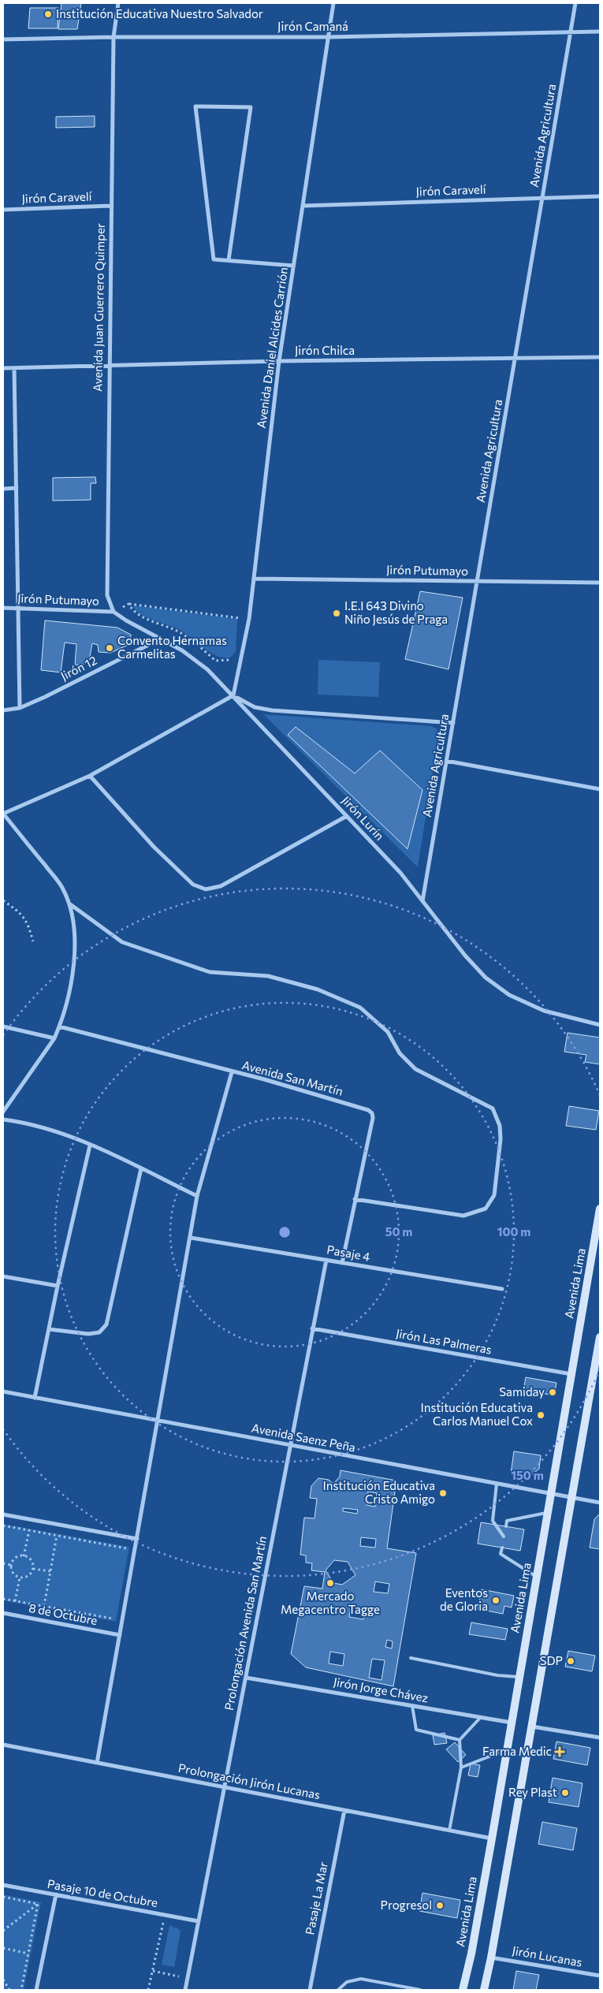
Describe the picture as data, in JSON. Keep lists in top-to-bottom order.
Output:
{
  "streets": {
    "main road": ["Avenida Lima"],
    "street": [
      "Jirón Camaná",
      "Avenida Agricultura",
      "Jirón Caravelí",
      "Avenida Juan Guerrero Quimper",
      "Avenida Daniel Alcides Carrión",
      "Jirón Chilca",
      "Jirón Putumayo",
      "Jirón 12",
      "Jirón Lurín",
      "Avenida San Martín",
      "Pasaje 4",
      "Jirón Las Palmeras",
      "Avenida Saenz Peña",
      "8 de Octubre",
      "Prolongación Avenida San Martín",
      "Jirón Jorge Chávez",
      "Prolongación Jirón Lucanas",
      "Pasaje 10 de Octubre",
      "Pasaje La Mar",
      "Jirón Lucanas"
    ]
  },
  "crossings": [
    ["Jirón Camaná", "Avenida Agricultura"],
    ["Jirón Camaná", "Avenida Juan Guerrero Quimper"],
    ["Jirón Camaná", "Avenida Daniel Alcides Carrión"],
    ["Avenida Agricultura", "Jirón Caravelí"],
    ["Avenida Agricultura", "Jirón Chilca"],
    ["Avenida Agricultura", "Jirón Putumayo"],
    ["Avenida Agricultura", "Jirón Lurín"],
    ["Jirón Caravelí", "Avenida Juan Guerrero Quimper"],
    ["Jirón Caravelí", "Avenida Daniel Alcides Carrión"],
    ["Avenida Juan Guerrero Quimper", "Jirón Chilca"],
    ["Avenida Juan Guerrero Quimper", "Jirón Putumayo"],
    ["Avenida Juan Guerrero Quimper", "Jirón Lurín"],
    ["Avenida Daniel Alcides Carrión", "Jirón Chilca"],
    ["Avenida Daniel Alcides Carrión", "Jirón Putumayo"],
    ["Avenida Daniel Alcides Carrión", "Jirón Lurín"],
    ["Jirón Putumayo", "Jirón Lurín"],
    ["Jirón 12", "Jirón Lurín"],
    ["Avenida San Martín", "Pasaje 4"],
    ["Pasaje 4", "Prolongación Avenida San Martín"],
    ["Avenida Lima", "Jirón Las Palmeras"],
    ["Avenida Lima", "Avenida Saenz Peña"],
    ["Avenida Lima", "Jirón Jorge Chávez"],
    ["Avenida Lima", "Prolongación Jirón Lucanas"],
    ["Jirón Las Palmeras", "Prolongación Avenida San Martín"],
    ["Avenida Saenz Peña", "Prolongación Avenida San Martín"],
    ["Prolongación Avenida San Martín", "Jirón Jorge Chávez"],
    ["Prolongación Avenida San Martín", "Prolongación Jirón Lucanas"],
    ["Prolongación Avenida San Martín", "Pasaje 10 de Octubre"],
    ["Prolongación Jirón Lucanas", "Pasaje La Mar"]
  ],
  "places": {
    "other": [
      "Institución Educativa Nuestro Salvador",
      "I.E.I 643 Divino Niño Jesús de Praga",
      "Convento Hernamas Carmelitas",
      "Samiday",
      "Institución Educativa Carlos Manuel Cox",
      "Institución Educativa Cristo Amigo",
      "Mercado Megacentro Tagge",
      "Eventos de Gloria",
      "SDP",
      "Rey Plast",
      "Progresol"
    ],
    "health": ["Farma Medic"]
  },
  "rings": ["50 m", "100 m", "150 m"]
}
